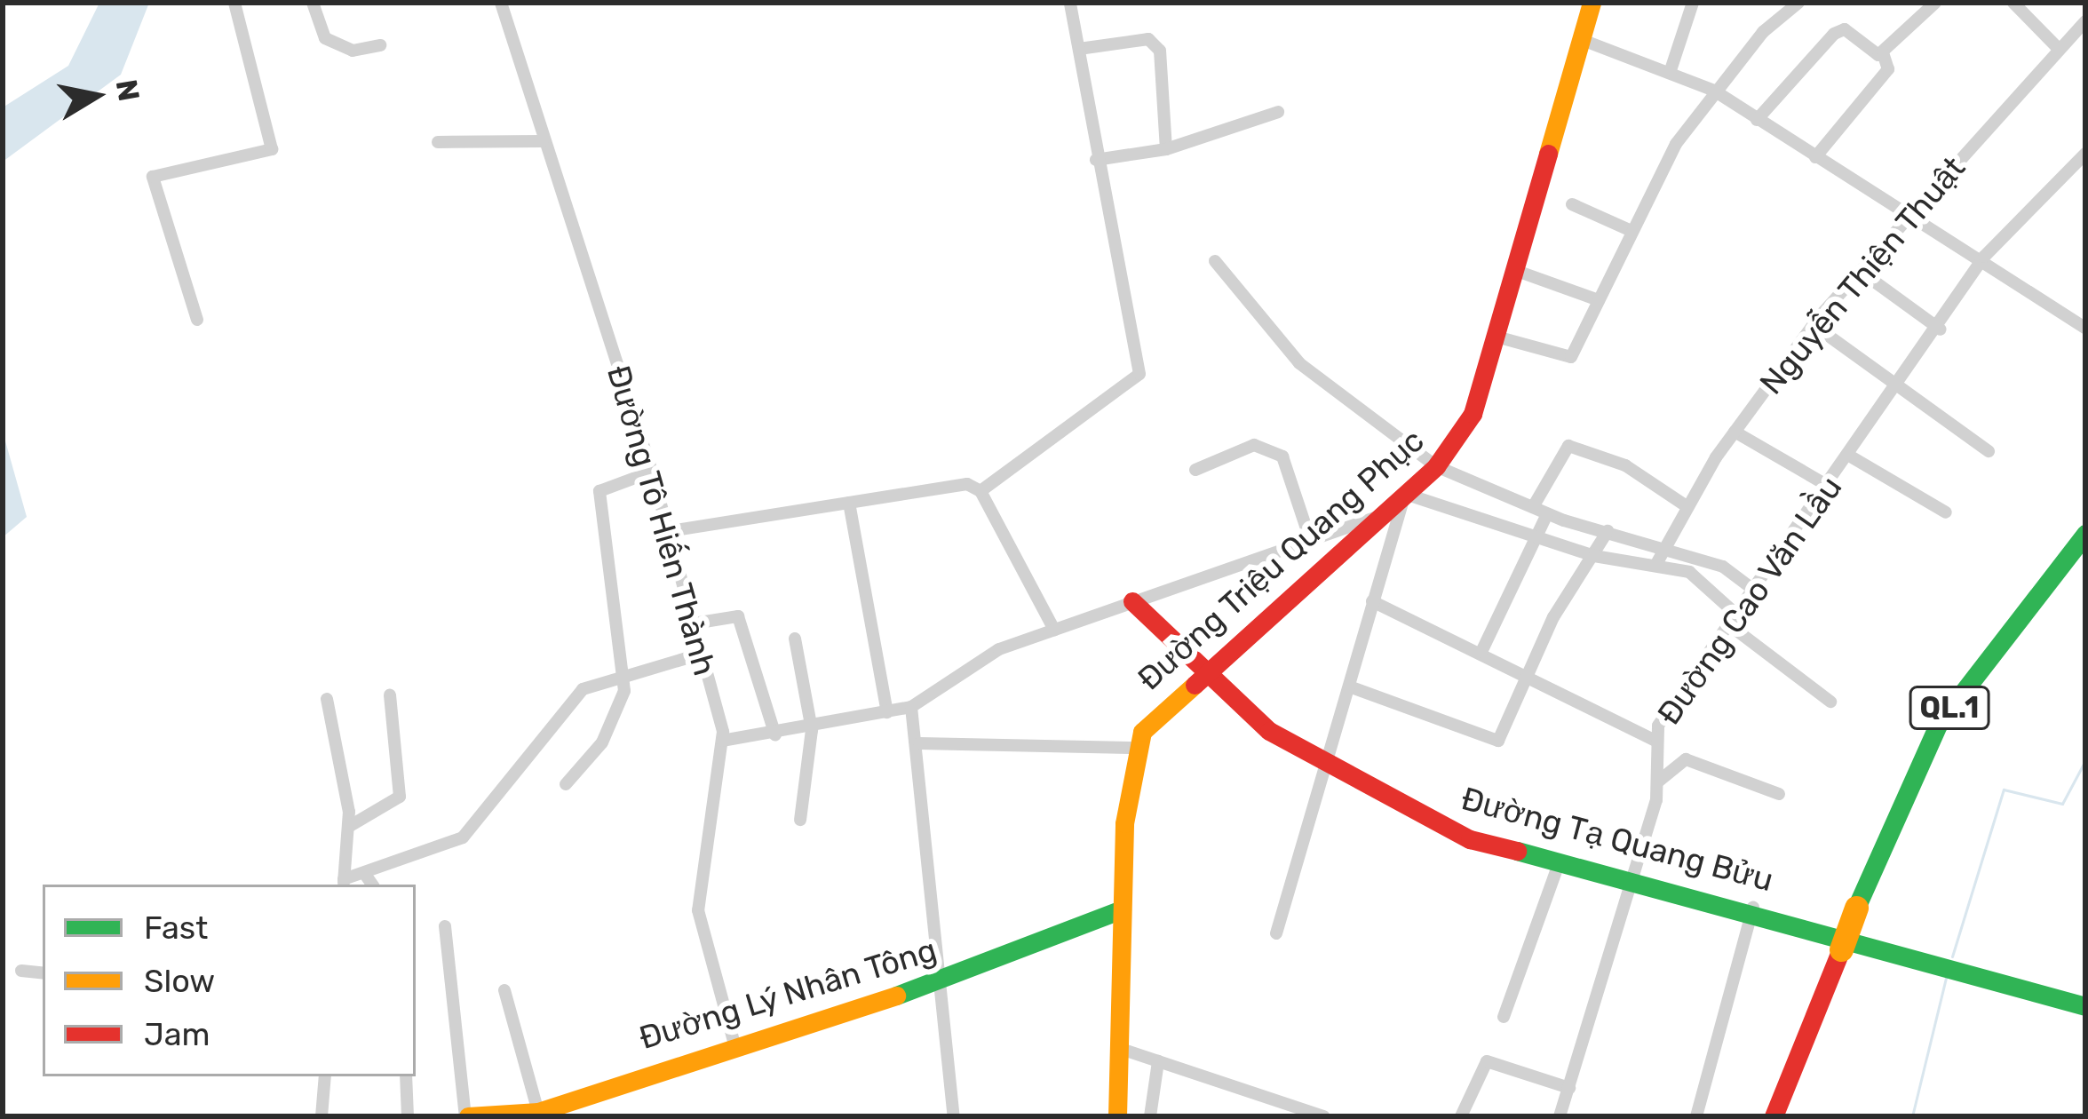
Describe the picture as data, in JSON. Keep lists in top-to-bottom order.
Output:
{
  "streets": {
    "main road": [
      "Đường Triệu Quang Phục",
      "QL.1",
      "Đường Tạ Quang Bửu",
      "Đường Lý Nhân Tông"
    ],
    "street": ["Nguyễn Thiện Thuật", "Đường Tô Hiến Thành", "Đường Cao Văn Lầu"]
  },
  "crossings": [
    ["Đường Tô Hiến Thành", "Đường Lý Nhân Tông"],
    ["Đường Triệu Quang Phục", "Đường Tạ Quang Bửu"],
    ["Đường Cao Văn Lầu", "Đường Tạ Quang Bửu"]
  ],
  "legend": ["Fast", "Slow", "Jam"],
  "north": "right"
}
